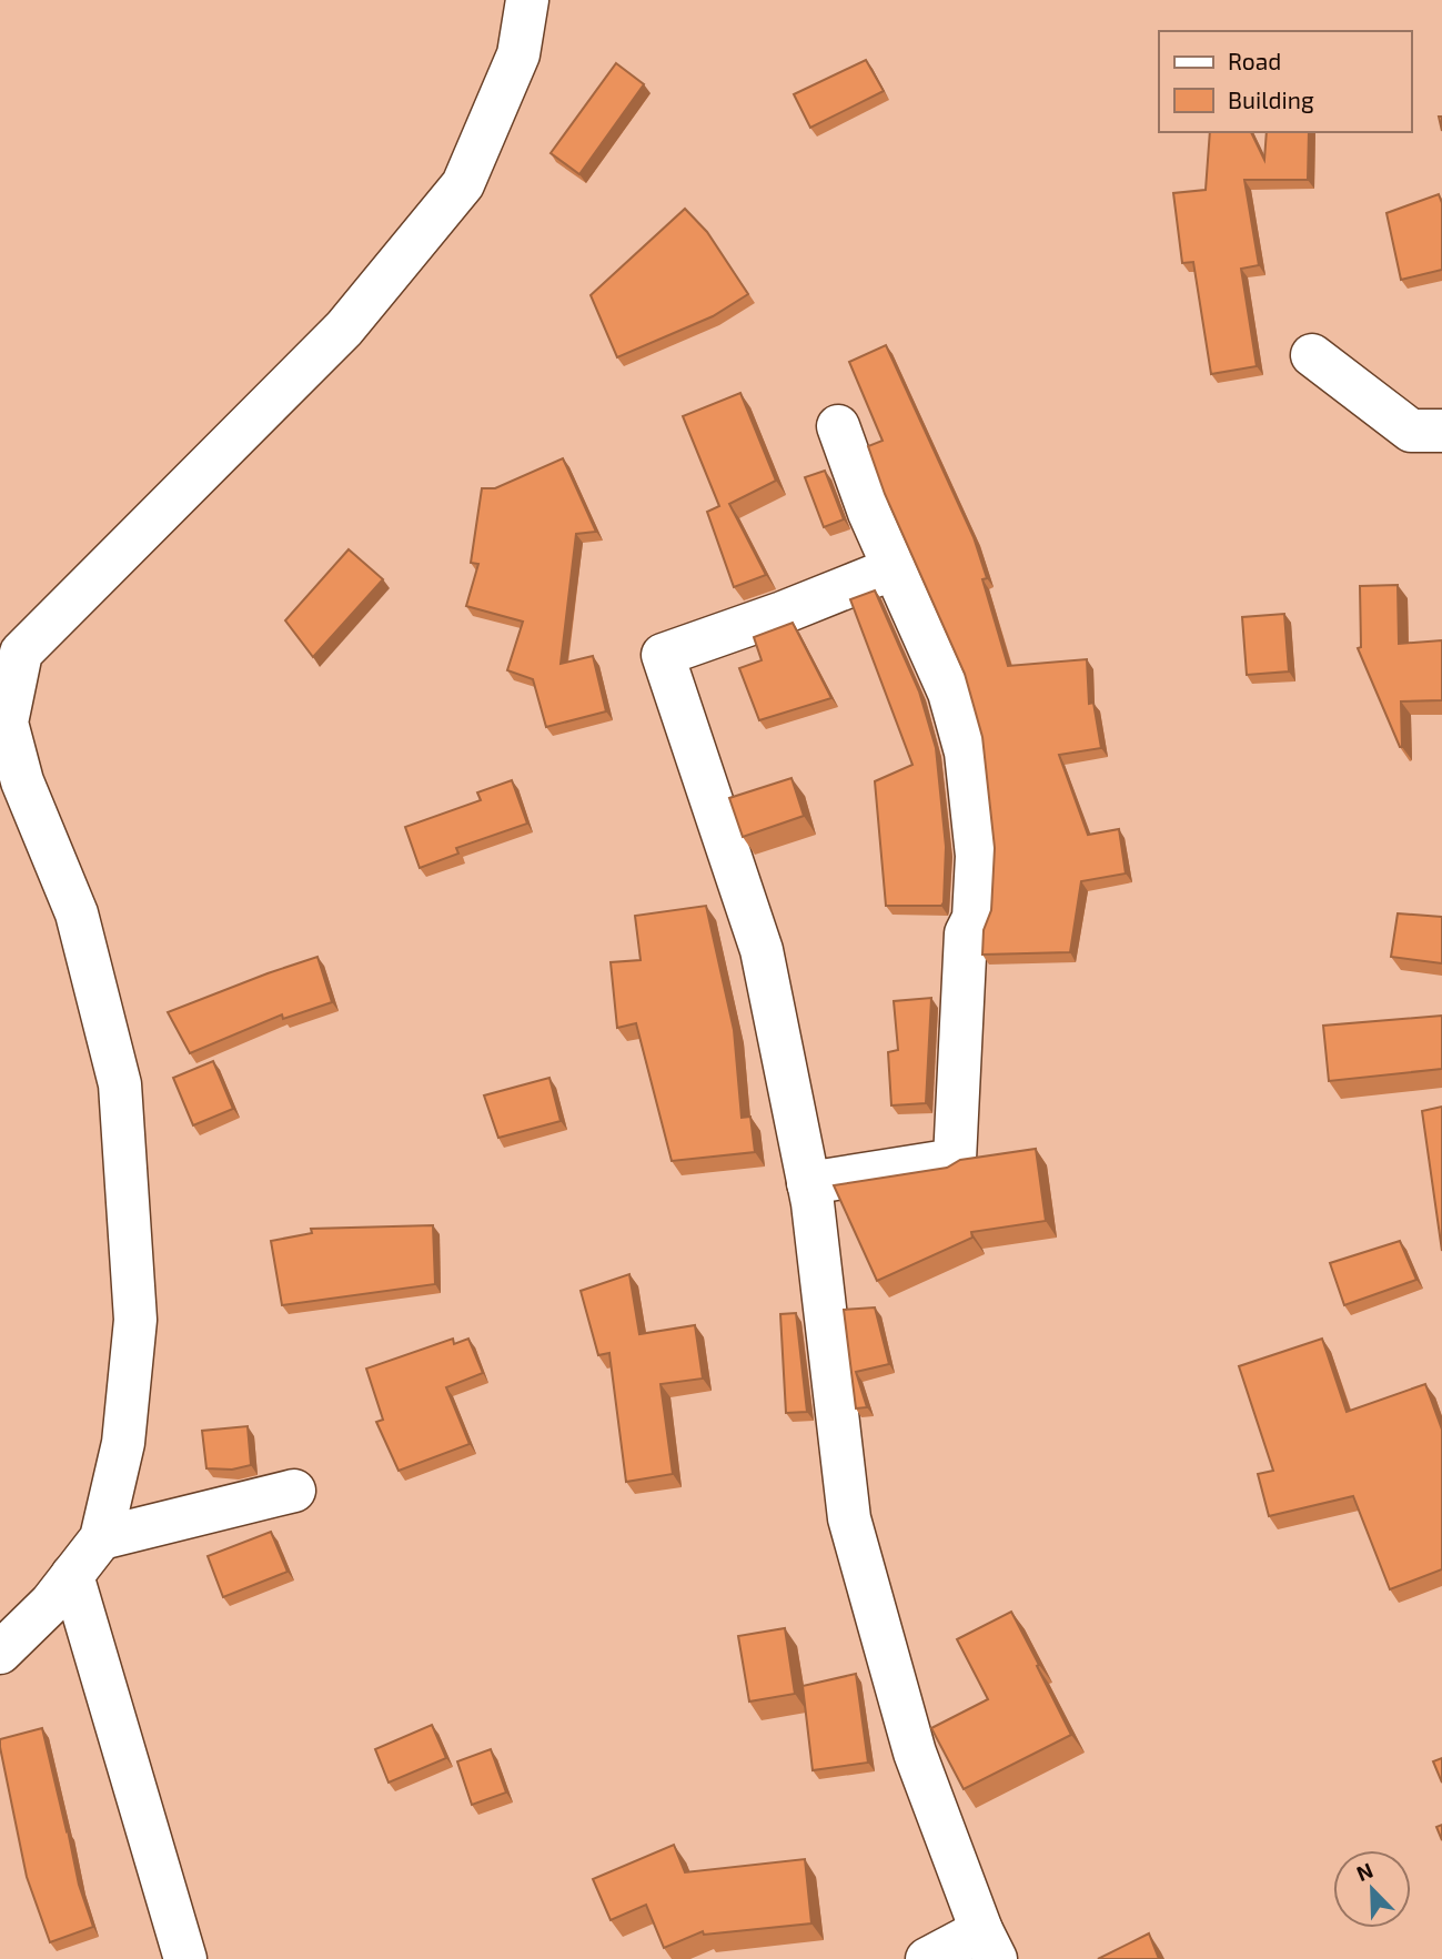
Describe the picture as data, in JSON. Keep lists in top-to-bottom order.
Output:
{
  "legend": ["Road", "Building"],
  "north": "top left"
}
